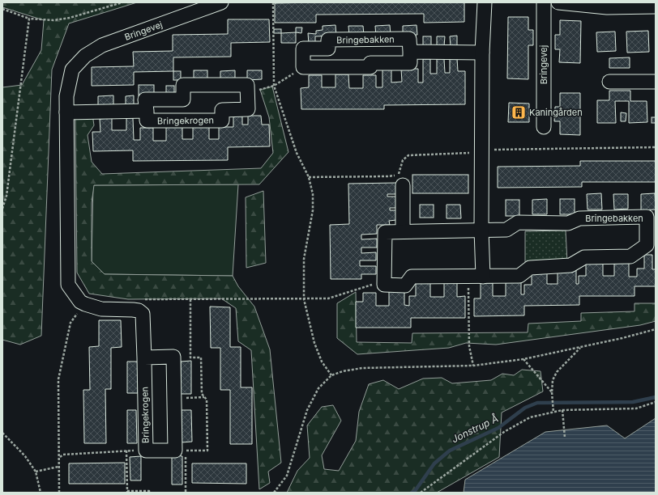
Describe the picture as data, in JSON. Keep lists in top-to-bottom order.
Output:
{
  "streets": {
    "street": ["Bringevej", "Bringebakken", "Bringekrogen"]
  },
  "crossings": [
    ["Bringevej", "Bringekrogen"]
  ],
  "water": ["Jonstrup Å"],
  "places": {
    "building": ["Kaningården"]
  }
}
